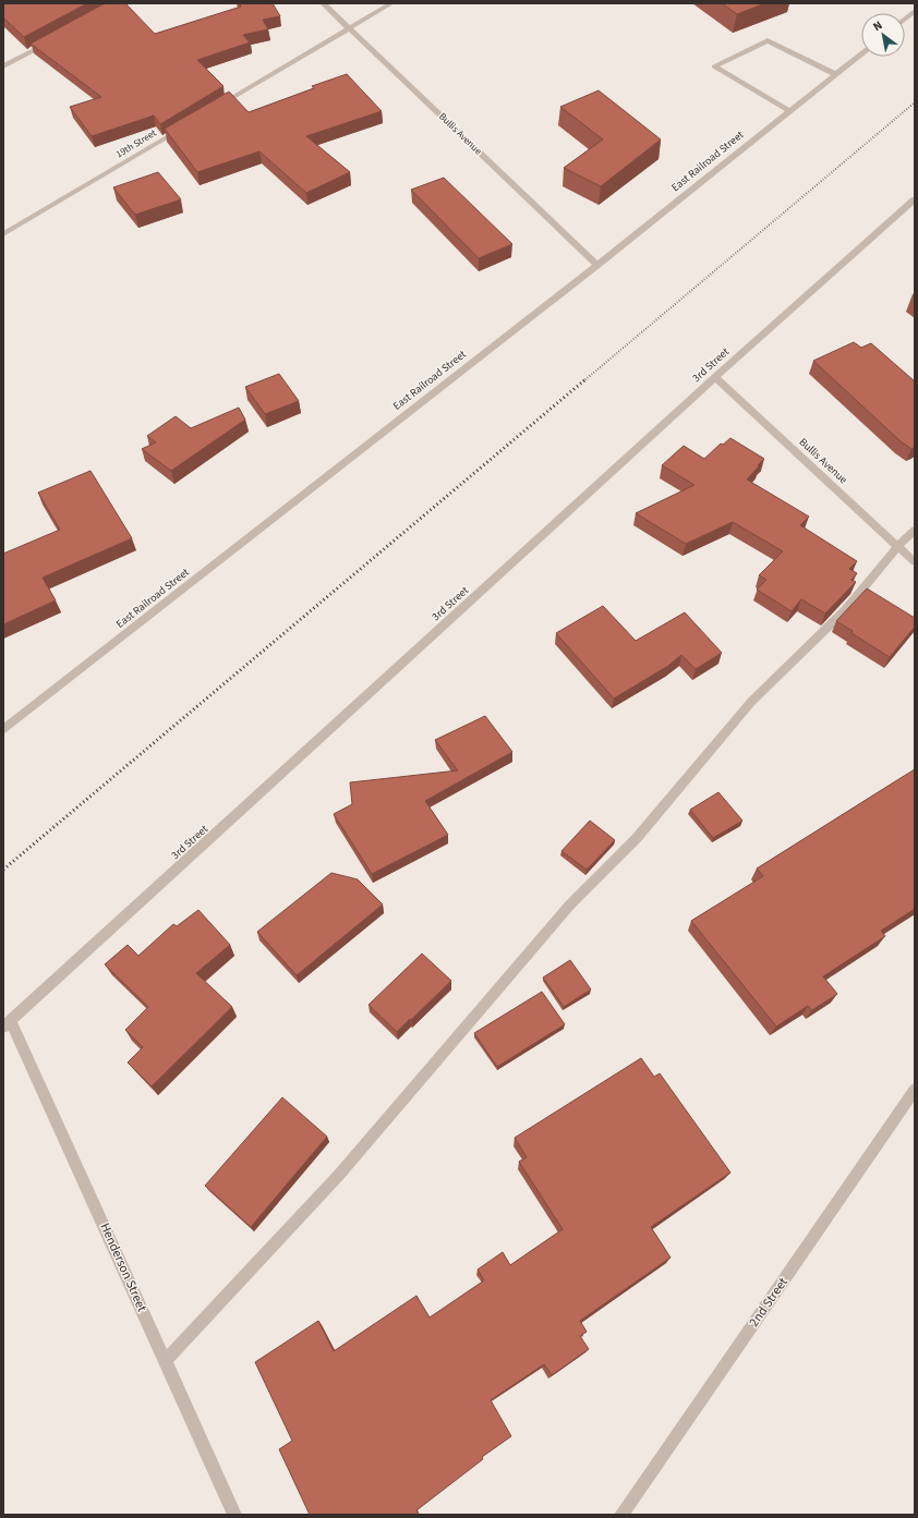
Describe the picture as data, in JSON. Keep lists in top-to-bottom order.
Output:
{
  "streets": {
    "street": [
      "Bullis Avenue",
      "19th Street",
      "East Railroad Street",
      "3rd Street",
      "Henderson Street",
      "2nd Street"
    ]
  },
  "crossings": [
    ["Bullis Avenue", "East Railroad Street"],
    ["Bullis Avenue", "3rd Street"],
    ["3rd Street", "Henderson Street"]
  ],
  "north": "top left"
}
